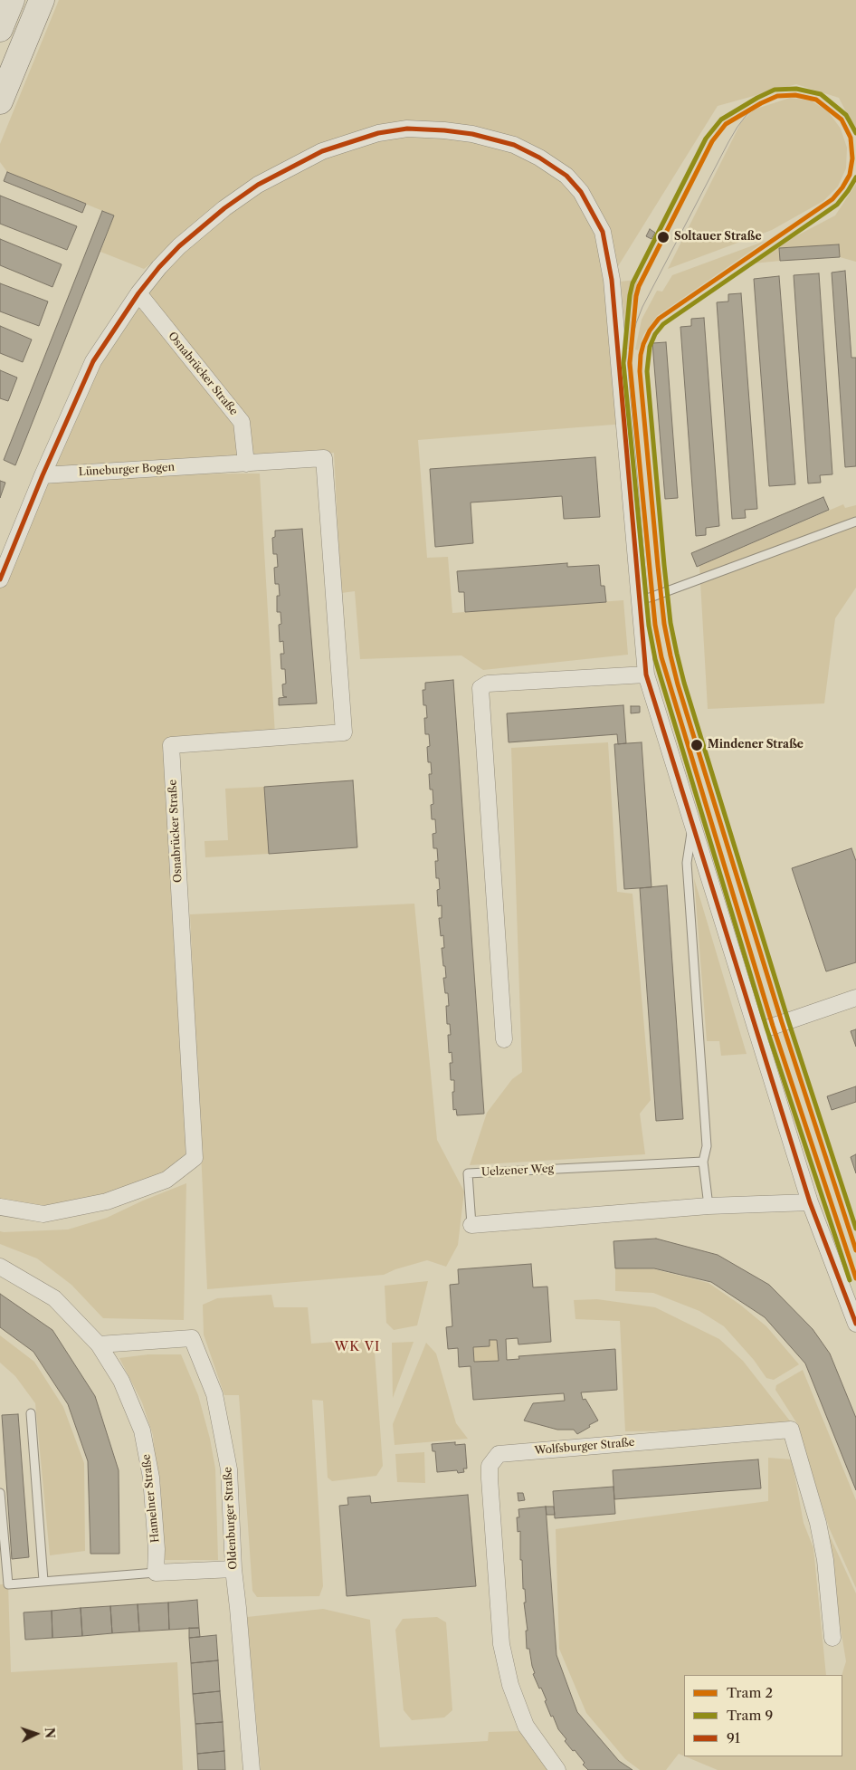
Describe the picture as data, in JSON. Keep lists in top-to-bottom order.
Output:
{
  "streets": {
    "street": [
      "Osnabrücker Straße",
      "Lüneburger Bogen",
      "Uelzener Weg",
      "Wolfsburger Straße",
      "Hamelner Straße",
      "Oldenburger Straße"
    ]
  },
  "crossings": [
    ["Osnabrücker Straße", "Lüneburger Bogen"],
    ["Hamelner Straße", "Oldenburger Straße"]
  ],
  "districts": ["WK VI"],
  "places": ["Soltauer Straße", "Mindener Straße"],
  "lines": ["tram line 9", "tram line 2", "transit line 91"],
  "legend": ["Tram 2", "Tram 9", "91"],
  "north": "right"
}
